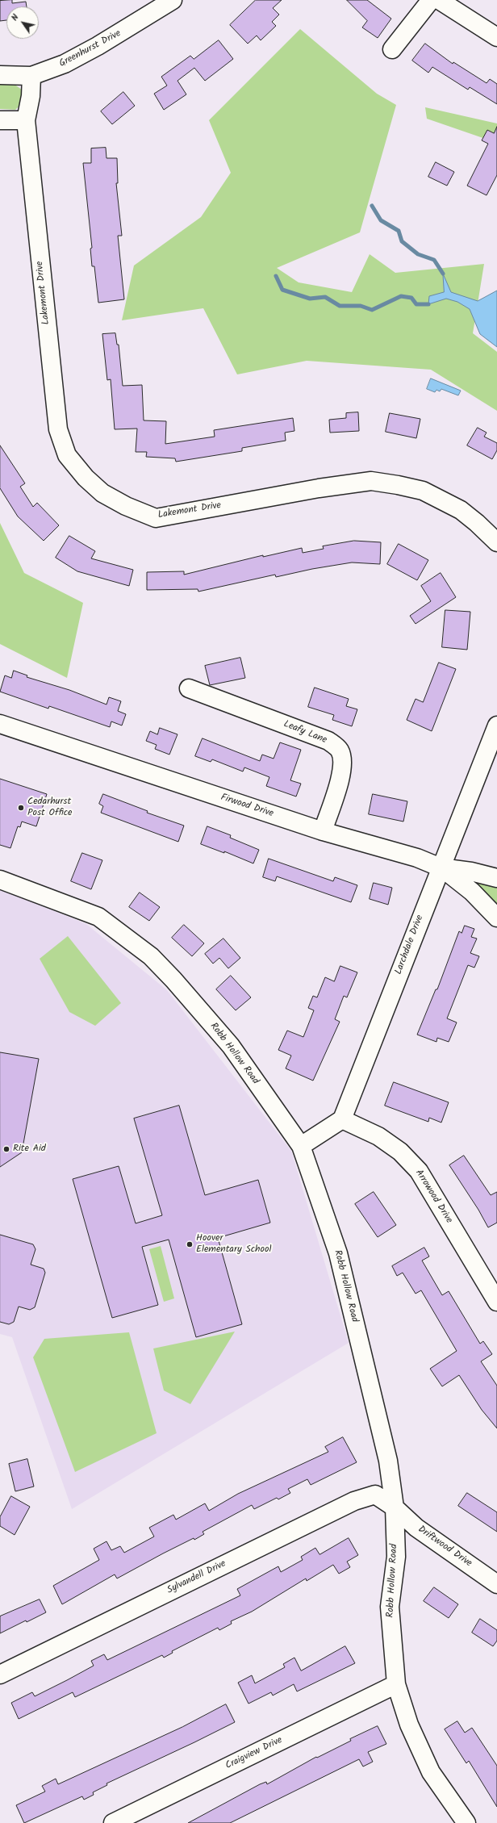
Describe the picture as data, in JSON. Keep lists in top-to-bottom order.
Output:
{
  "streets": {
    "street": [
      "Greenhurst Drive",
      "Lakemont Drive",
      "Leafy Lane",
      "Firwood Drive",
      "Larchdale Drive",
      "Robb Hollow Road",
      "Arrowood Drive",
      "Driftwood Drive",
      "Sylvandell Drive",
      "Craigview Drive"
    ]
  },
  "crossings": [
    ["Greenhurst Drive", "Lakemont Drive"],
    ["Leafy Lane", "Firwood Drive"],
    ["Firwood Drive", "Larchdale Drive"],
    ["Larchdale Drive", "Arrowood Drive"],
    ["Robb Hollow Road", "Driftwood Drive"],
    ["Robb Hollow Road", "Sylvandell Drive"],
    ["Robb Hollow Road", "Craigview Drive"],
    ["Driftwood Drive", "Sylvandell Drive"]
  ],
  "places": ["Cedarhurst Post Office", "Rite Aid", "Hoover Elementary School"],
  "north": "top left"
}
